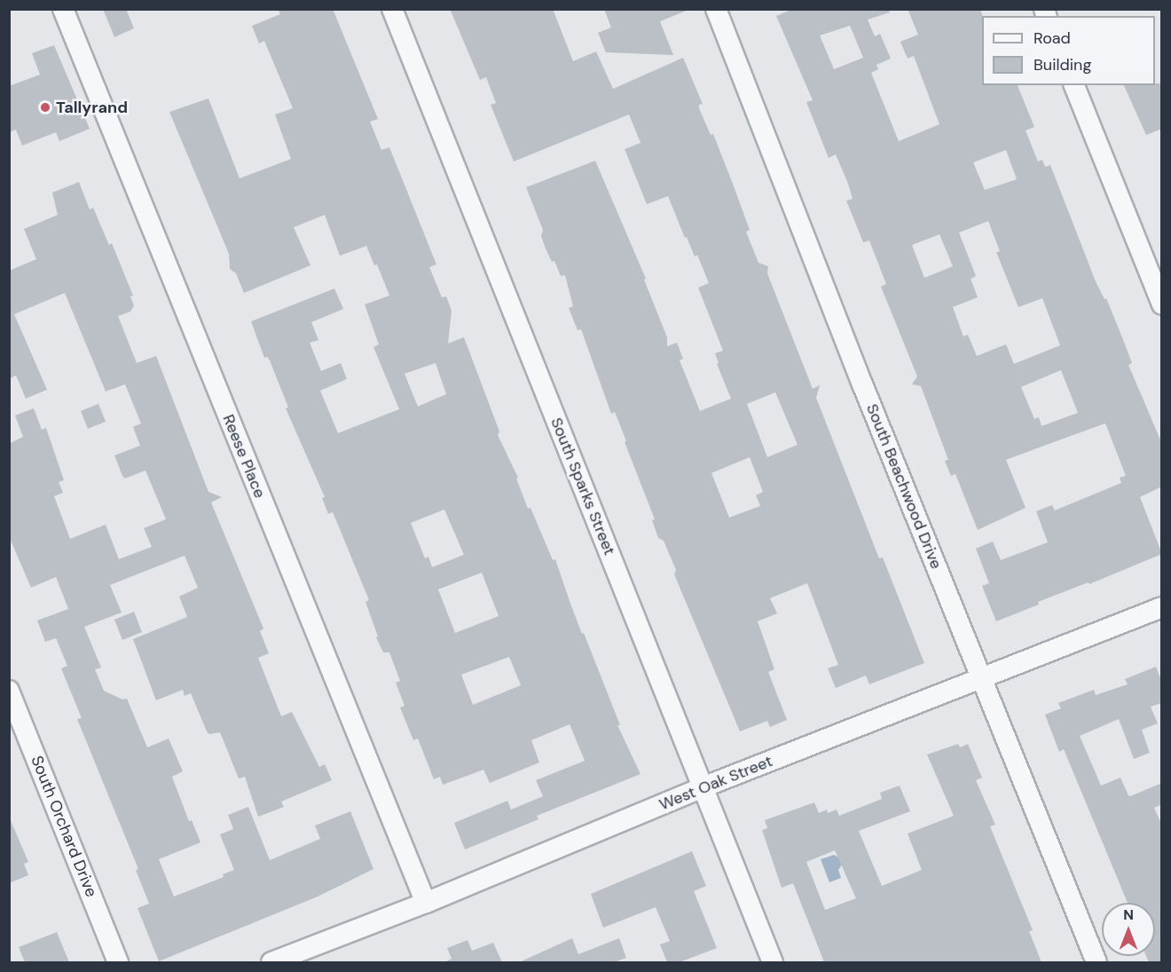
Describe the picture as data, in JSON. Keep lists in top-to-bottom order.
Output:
{
  "streets": {
    "street": [
      "Reese Place",
      "South Sparks Street",
      "South Beachwood Drive",
      "West Oak Street",
      "South Orchard Drive"
    ]
  },
  "crossings": [
    ["Reese Place", "West Oak Street"],
    ["South Sparks Street", "West Oak Street"],
    ["South Beachwood Drive", "West Oak Street"]
  ],
  "places": ["Tallyrand"],
  "legend": ["Road", "Building"],
  "north": "top"
}
